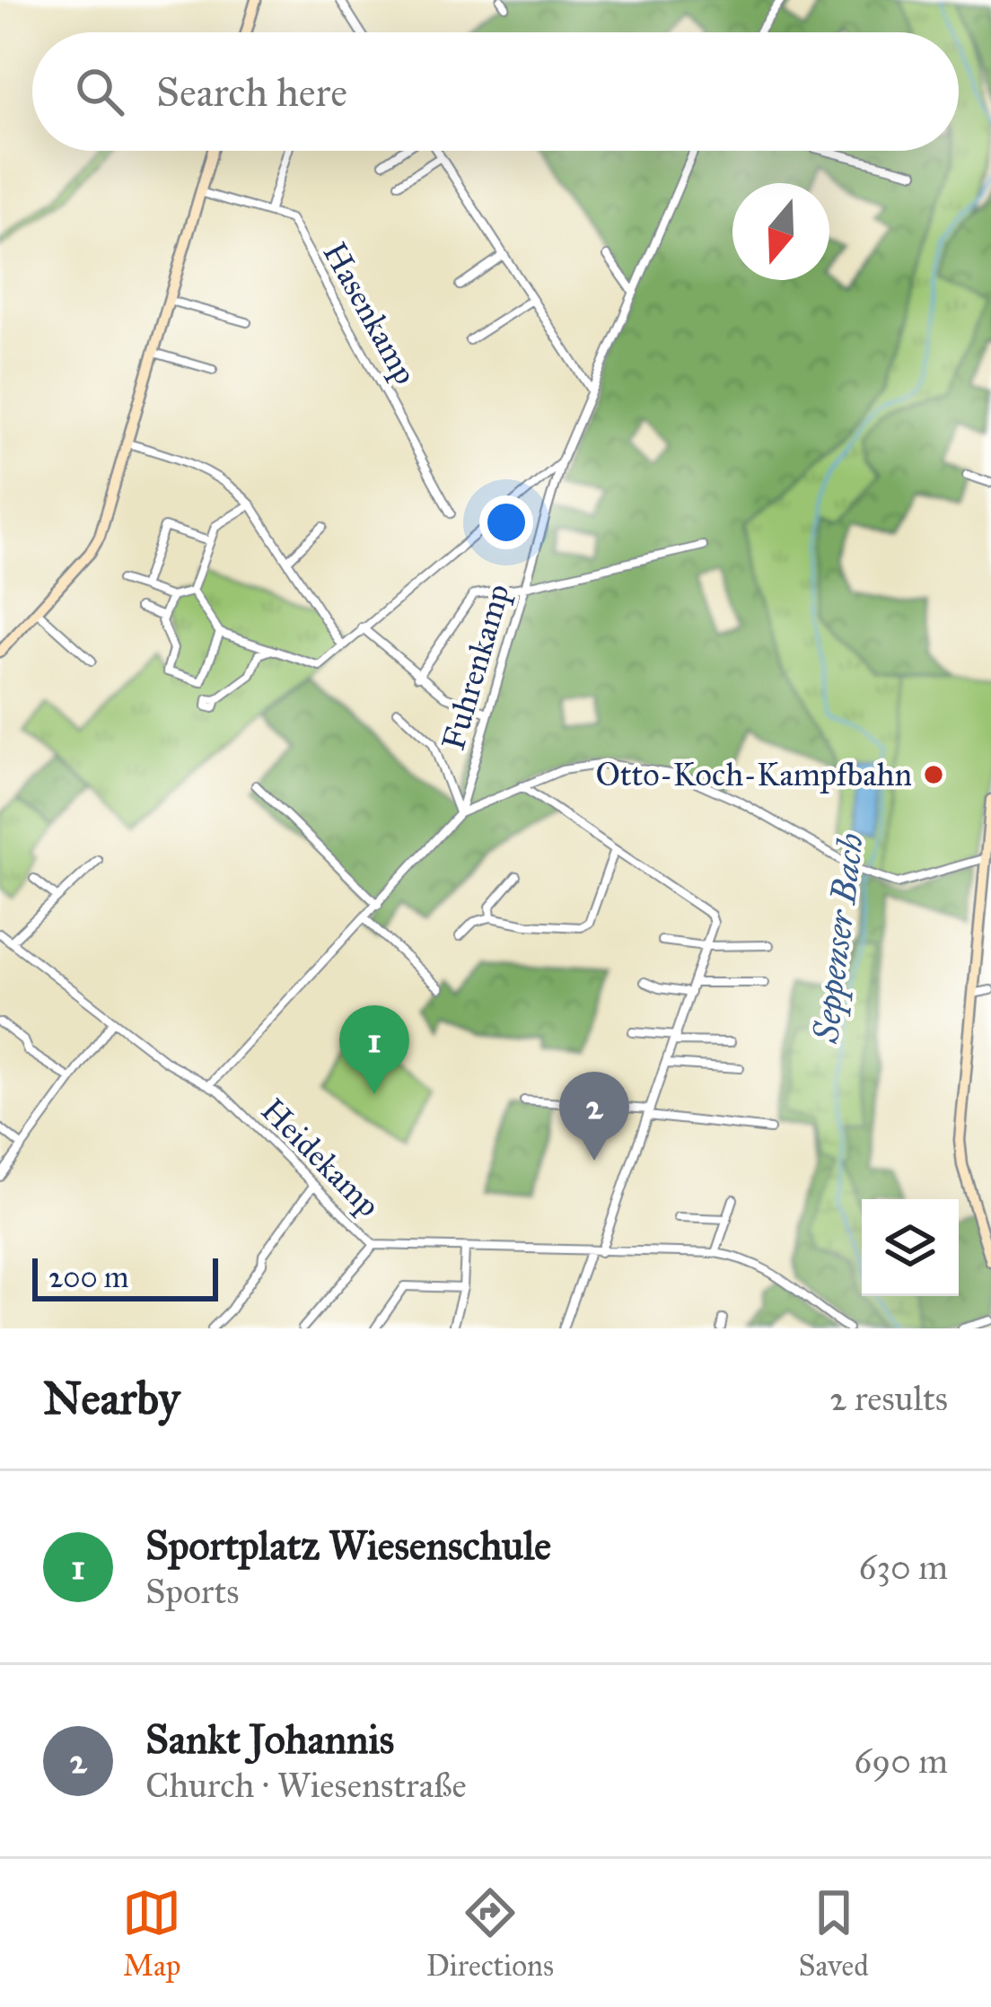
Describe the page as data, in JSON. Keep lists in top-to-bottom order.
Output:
{
  "streets": {
    "street": ["Hasenkamp", "Fuhrenkamp", "Heidekamp"]
  },
  "water": ["Seppenser Bach"],
  "places": ["Otto-Koch-Kampfbahn"],
  "scale_bar": "200 m",
  "north": "bottom",
  "page": {
    "search": "Search here",
    "pins": ["1", "2"],
    "scale": "200 m",
    "heading": ["Nearby", "2 results"],
    "list": [
      {
        "mark": "1",
        "name": "Sportplatz Wiesenschule",
        "note": "Sports",
        "value": "630 m"
      },
      {
        "mark": "2",
        "name": "Sankt Johannis",
        "note": "Church · Wiesenstraße",
        "value": "690 m"
      }
    ],
    "nav": ["Map", "Directions", "Saved"]
  }
}
